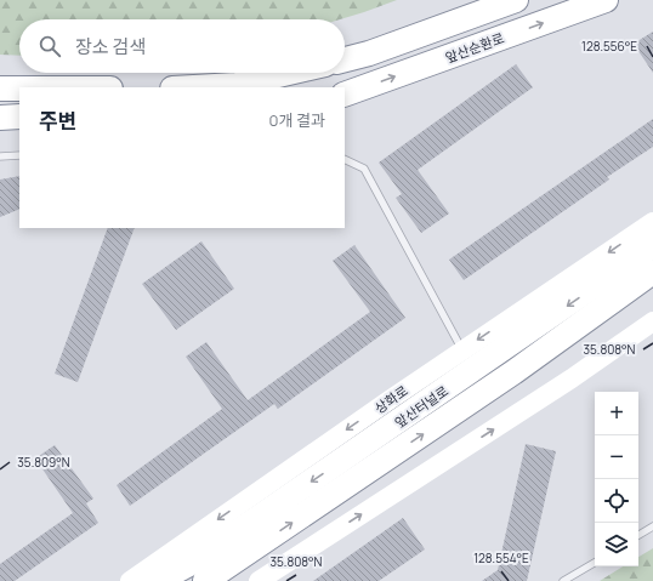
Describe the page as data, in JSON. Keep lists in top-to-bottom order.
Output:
{
  "streets": {
    "highway": ["앞산순환로", "앞산터널로"],
    "main road": ["상화로"]
  },
  "page": {
    "search": "장소 검색",
    "heading": ["주변", "0개 결과"],
    "map_buttons": ["+", "−"]
  },
  "coordinates": [
    "128.556°E",
    "35.808°N",
    "35.809°N",
    "128.554°E"
  ]
}
